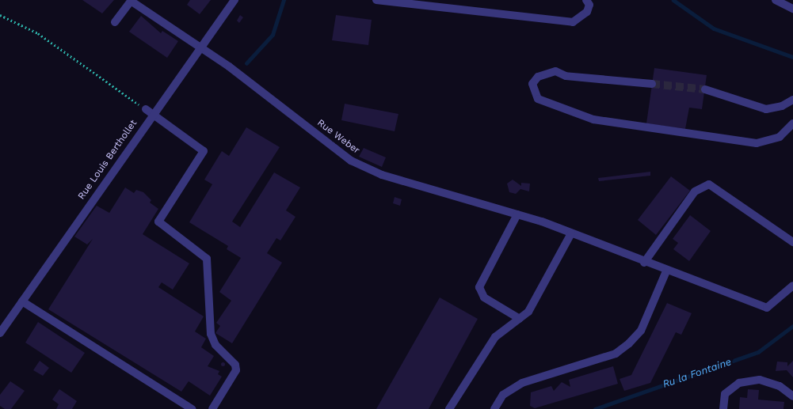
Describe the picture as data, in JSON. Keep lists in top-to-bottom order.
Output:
{
  "streets": {
    "street": ["Rue Weber", "Rue Louis Berthollet"]
  },
  "crossings": [
    ["Rue Weber", "Rue Louis Berthollet"]
  ],
  "water": ["Ru la Fontaine"]
}
